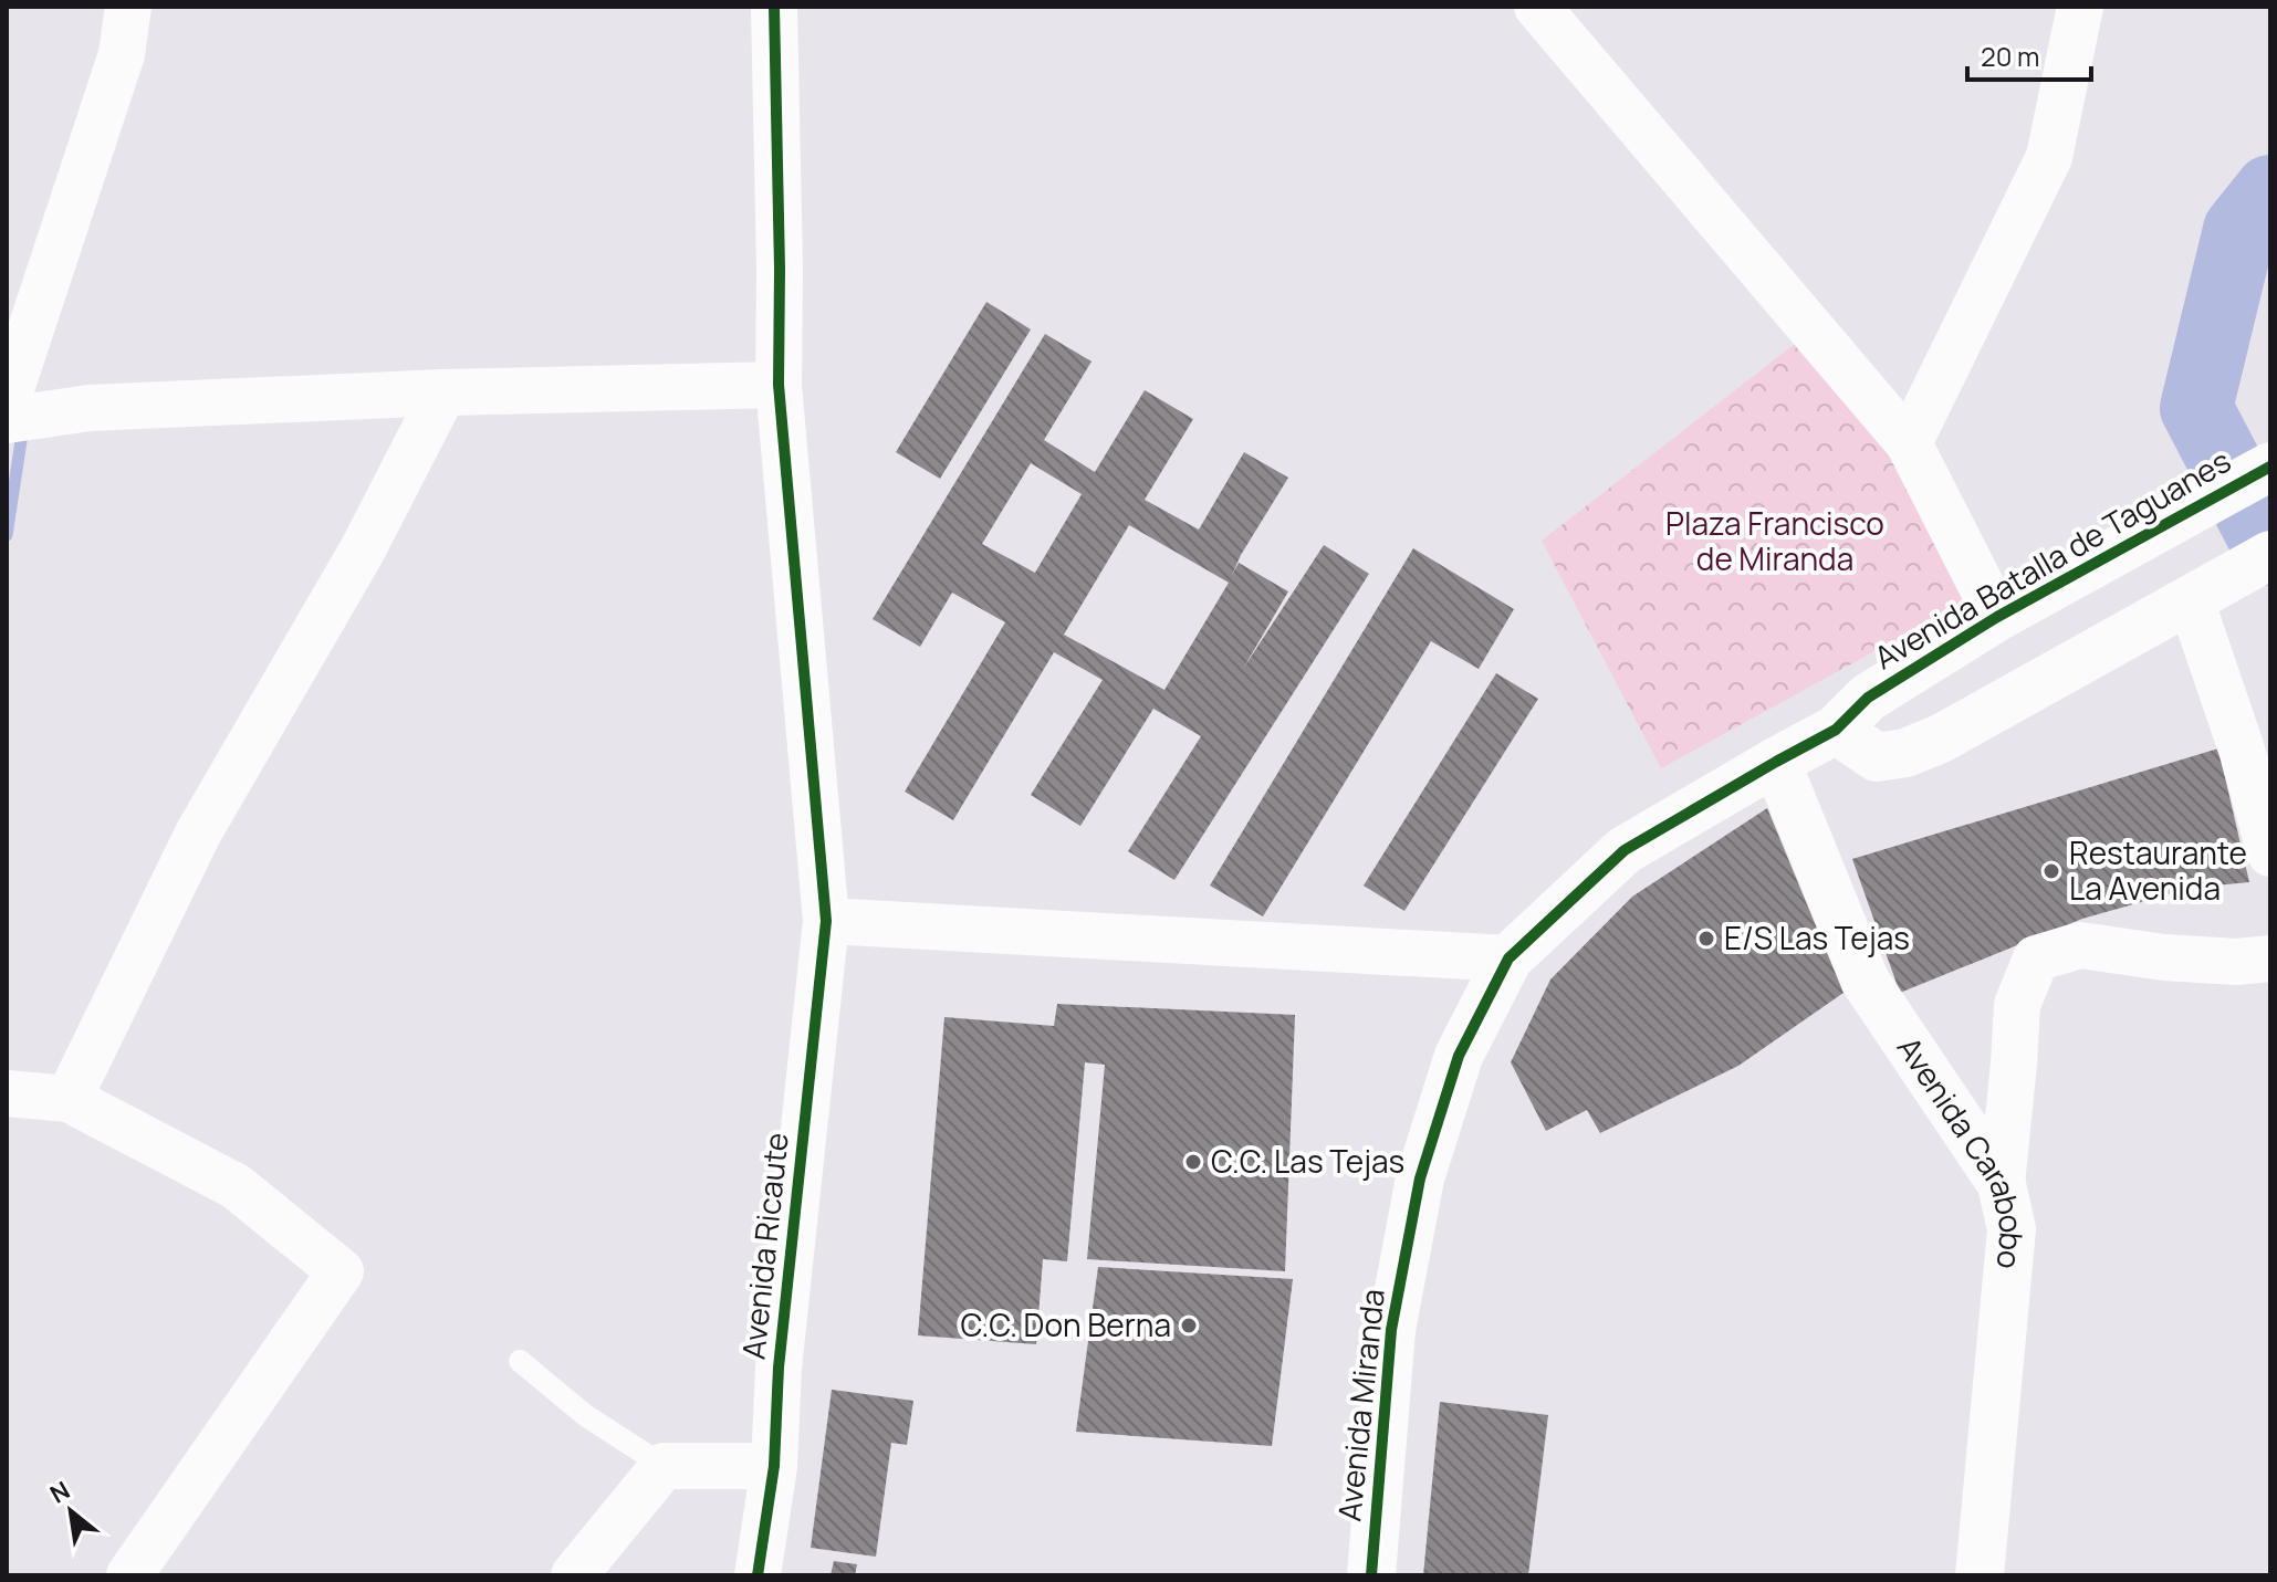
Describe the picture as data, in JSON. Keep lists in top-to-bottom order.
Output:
{
  "streets": {
    "street": [
      "Avenida Batalla de Taguanes",
      "Avenida Carabobo",
      "Avenida Ricaute",
      "Avenida Miranda"
    ]
  },
  "crossings": [
    ["Avenida Batalla de Taguanes", "Avenida Carabobo"],
    ["Avenida Batalla de Taguanes", "Avenida Miranda"],
    ["Avenida Carabobo", "Avenida Miranda"]
  ],
  "parks": ["Plaza Francisco de Miranda"],
  "places": [
    "Restaurante La Avenida",
    "E/S Las Tejas",
    "C.C. Las Tejas",
    "C.C. Don Berna"
  ],
  "scale_bar": "20 m",
  "north": "top left"
}
